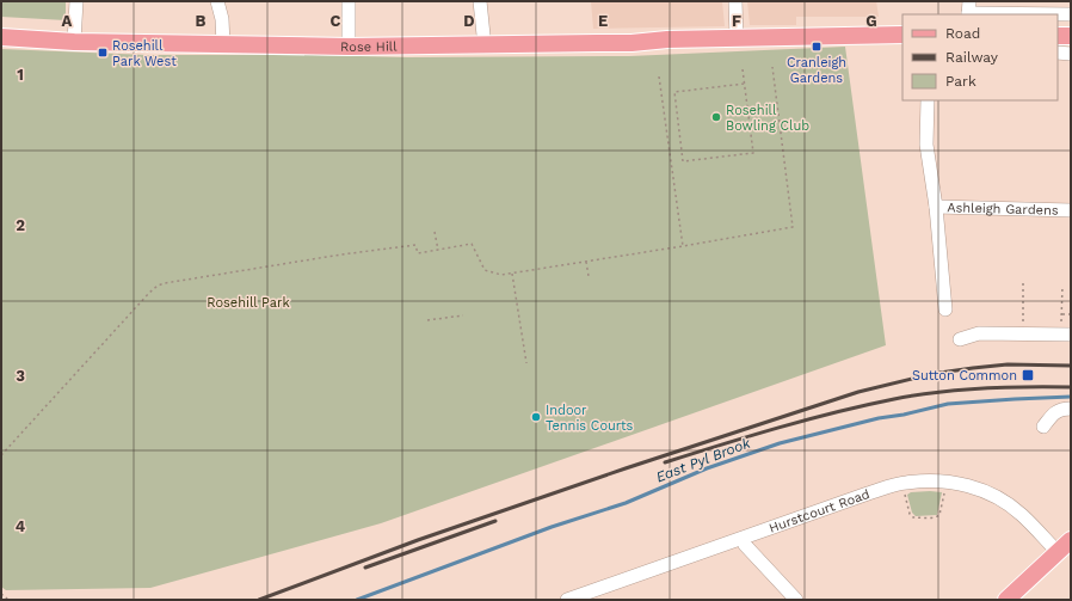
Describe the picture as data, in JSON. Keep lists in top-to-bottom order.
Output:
{
  "streets": {
    "main road": ["Rose Hill"],
    "street": ["Ashleigh Gardens", "Hurstcourt Road"]
  },
  "water": ["East Pyl Brook"],
  "parks": ["Rosehill Park"],
  "places": {
    "transit": ["Cranleigh Gardens", "Rosehill Park West", "Sutton Common"],
    "other": ["Rosehill Bowling Club", "Indoor Tennis Courts"]
  },
  "legend": ["Road", "Railway", "Park"],
  "grid": {
    "columns": [
      "A",
      "B",
      "C",
      "D",
      "E",
      "F",
      "G"
    ],
    "rows": [
      "1",
      "2",
      "3",
      "4"
    ]
  }
}
